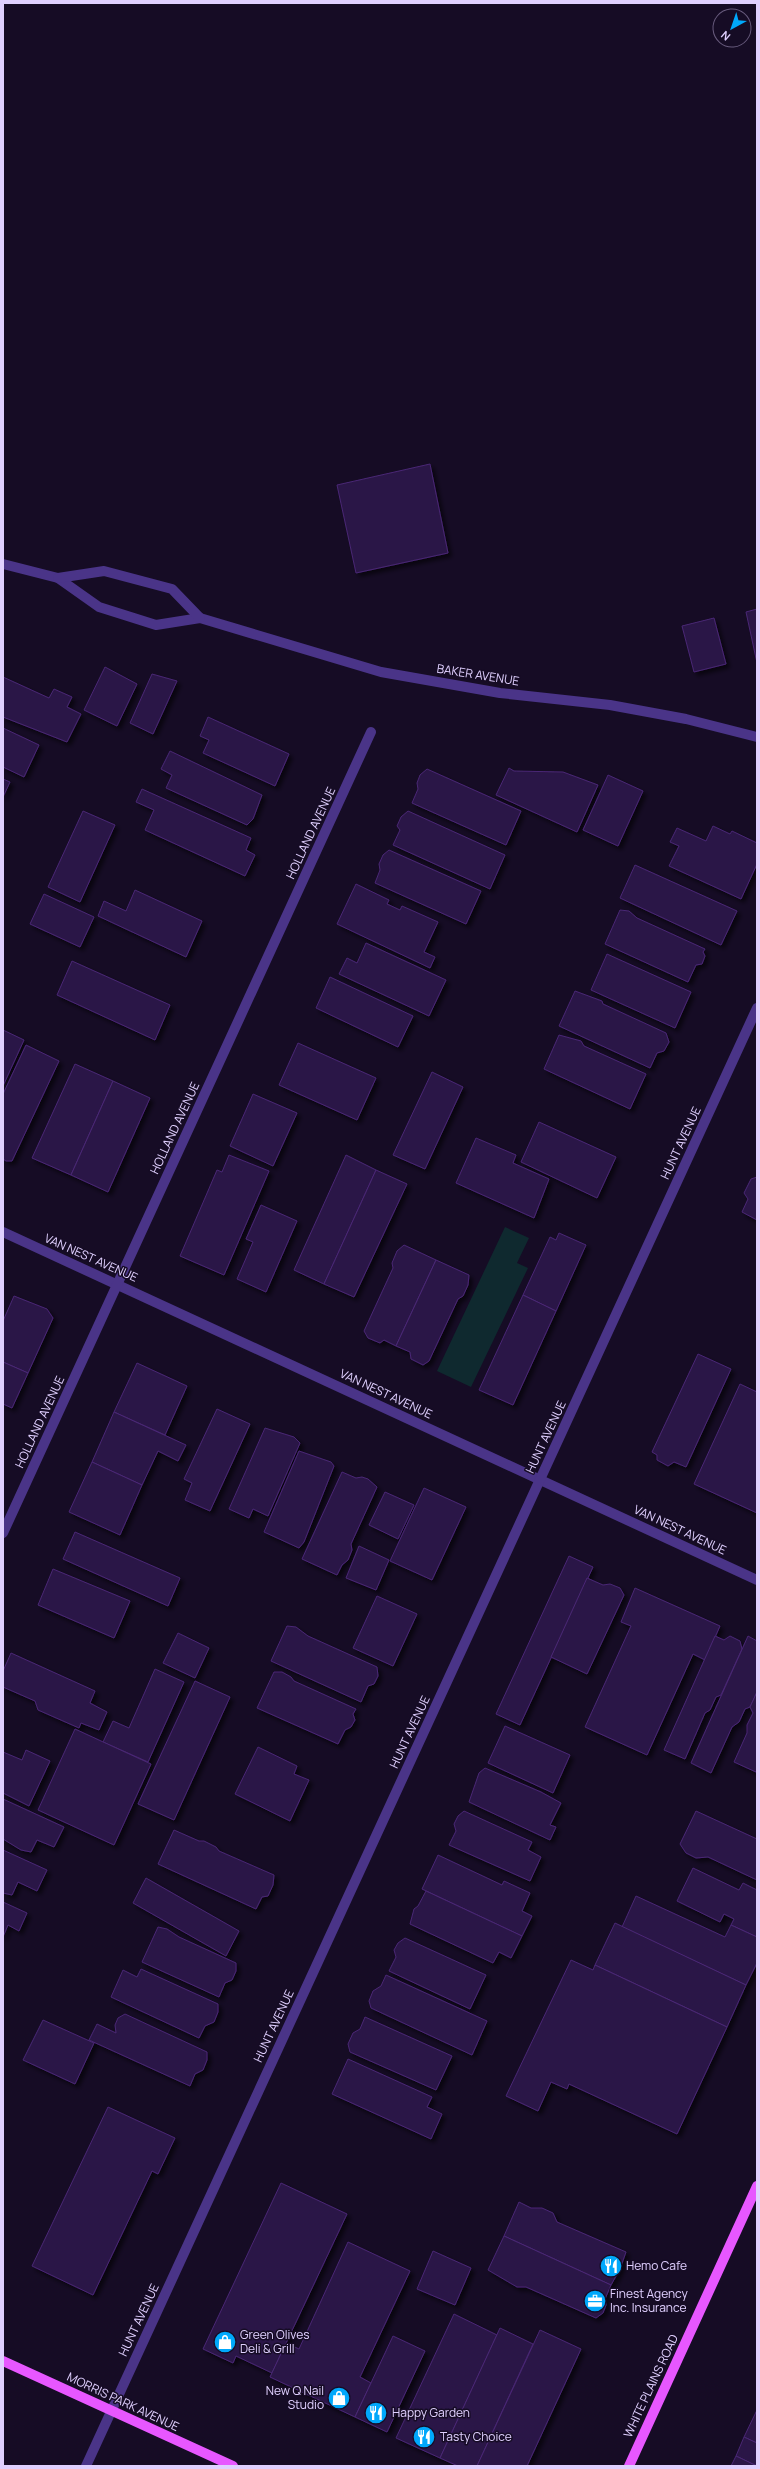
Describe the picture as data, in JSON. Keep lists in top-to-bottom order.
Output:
{
  "streets": {
    "main road": ["WHITE PLAINS ROAD", "MORRIS PARK AVENUE"],
    "street": [
      "BAKER AVENUE",
      "HOLLAND AVENUE",
      "HUNT AVENUE",
      "VAN NEST AVENUE"
    ]
  },
  "crossings": [
    ["HOLLAND AVENUE", "VAN NEST AVENUE"],
    ["HUNT AVENUE", "VAN NEST AVENUE"],
    ["HUNT AVENUE", "MORRIS PARK AVENUE"]
  ],
  "places": {
    "restaurant": ["Hemo Cafe", "Happy Garden", "Tasty Choice"],
    "office": ["Finest Agency Inc. Insurance"],
    "shop": ["Green Olives Deli & Grill", "New Q Nail Studio"]
  },
  "north": "bottom left"
}
